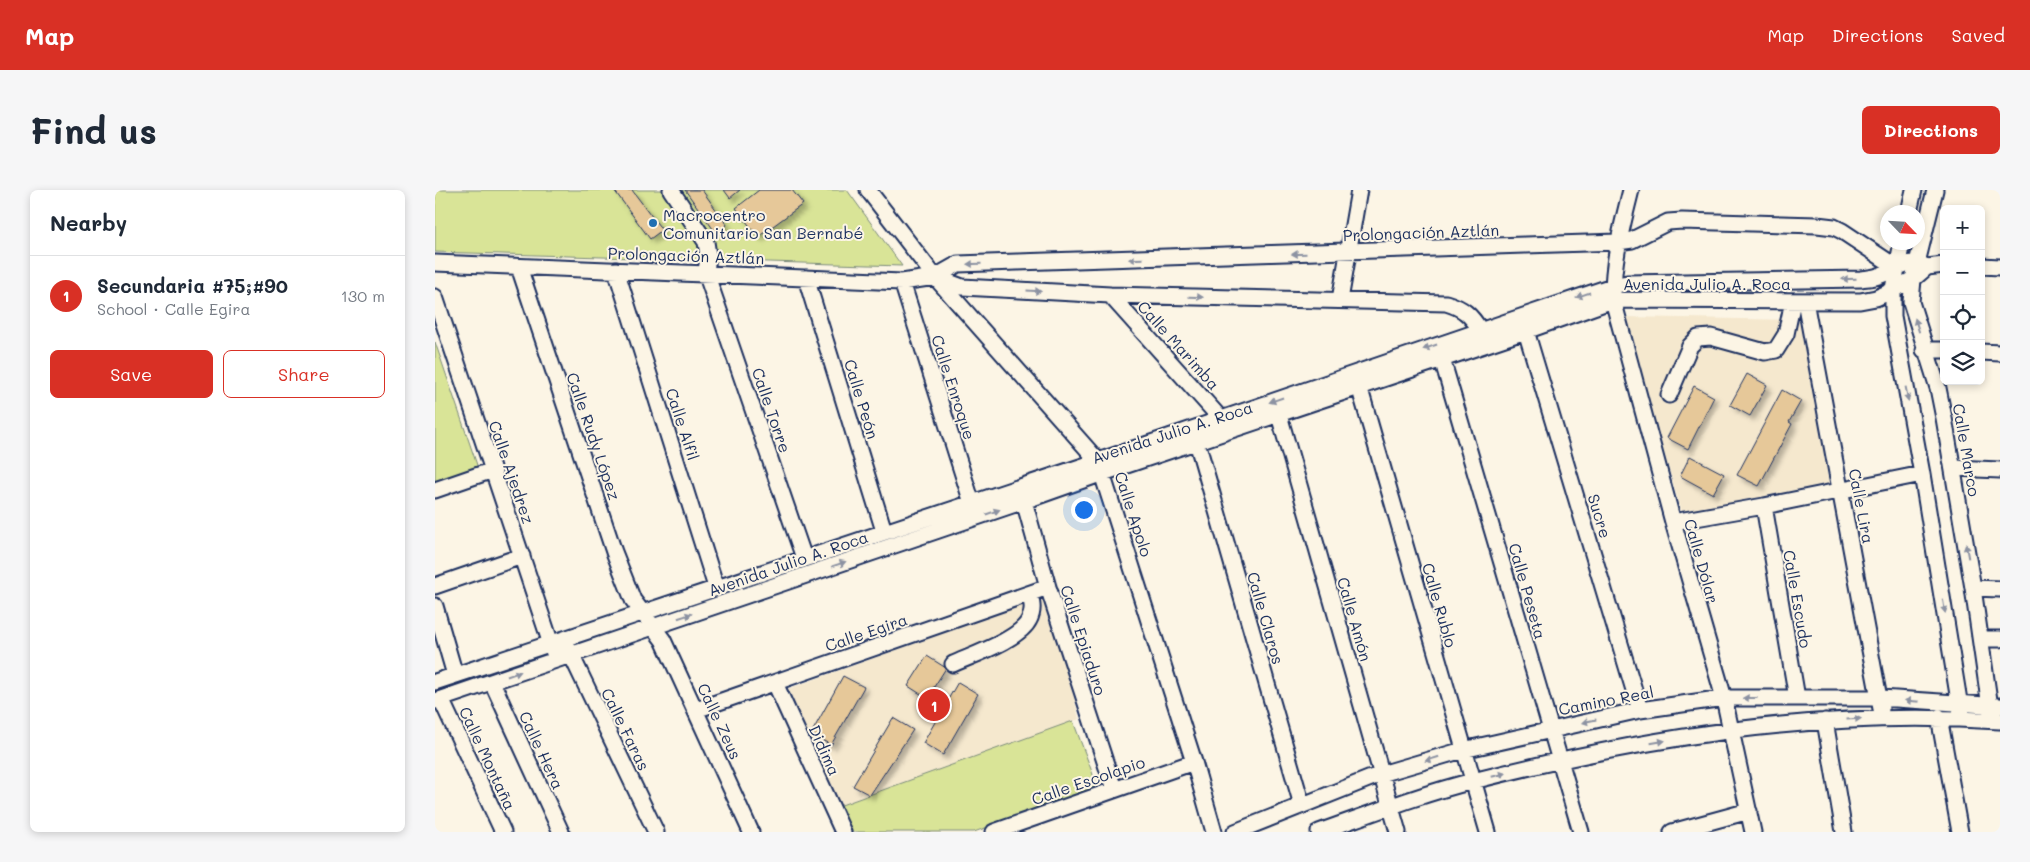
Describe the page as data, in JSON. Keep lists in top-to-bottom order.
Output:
{
  "streets": {
    "street": [
      "Prolongación Aztlán",
      "Avenida Julio A. Roca",
      "Calle Marimba",
      "Calle Enroque",
      "Calle Peón",
      "Calle Torre",
      "Calle Alfil",
      "Calle Rudy López",
      "Calle Marco",
      "Calle Ajedrez",
      "Calle Lira",
      "Calle Apolo",
      "Sucre",
      "Calle Dólar",
      "Calle Peseta",
      "Calle Escudo",
      "Calle Rublo",
      "Calle Claros",
      "Calle Amón",
      "Calle Egira",
      "Calle Epiaduro",
      "Camino Real",
      "Calle Zeus",
      "Calle Faras",
      "Calle Hera",
      "Didima",
      "Calle Montaña",
      "Calle Escolapio"
    ]
  },
  "crossings": [
    ["Prolongación Aztlán", "Avenida Julio A. Roca"],
    ["Prolongación Aztlán", "Calle Marimba"],
    ["Prolongación Aztlán", "Calle Enroque"],
    ["Prolongación Aztlán", "Calle Peón"],
    ["Prolongación Aztlán", "Calle Torre"],
    ["Prolongación Aztlán", "Calle Alfil"],
    ["Prolongación Aztlán", "Calle Rudy López"],
    ["Prolongación Aztlán", "Calle Apolo"],
    ["Avenida Julio A. Roca", "Calle Marimba"],
    ["Avenida Julio A. Roca", "Calle Enroque"],
    ["Avenida Julio A. Roca", "Calle Peón"],
    ["Avenida Julio A. Roca", "Calle Torre"],
    ["Avenida Julio A. Roca", "Calle Alfil"],
    ["Avenida Julio A. Roca", "Calle Rudy López"],
    ["Avenida Julio A. Roca", "Calle Marco"],
    ["Avenida Julio A. Roca", "Calle Ajedrez"],
    ["Avenida Julio A. Roca", "Calle Lira"],
    ["Avenida Julio A. Roca", "Calle Apolo"],
    ["Avenida Julio A. Roca", "Sucre"],
    ["Avenida Julio A. Roca", "Calle Dólar"],
    ["Avenida Julio A. Roca", "Calle Peseta"],
    ["Avenida Julio A. Roca", "Calle Rublo"],
    ["Avenida Julio A. Roca", "Calle Claros"],
    ["Avenida Julio A. Roca", "Calle Amón"],
    ["Avenida Julio A. Roca", "Calle Epiaduro"],
    ["Avenida Julio A. Roca", "Calle Zeus"],
    ["Avenida Julio A. Roca", "Calle Faras"],
    ["Avenida Julio A. Roca", "Calle Hera"],
    ["Avenida Julio A. Roca", "Calle Montaña"],
    ["Calle Rudy López", "Calle Zeus"],
    ["Calle Marco", "Camino Real"],
    ["Calle Ajedrez", "Calle Faras"],
    ["Calle Lira", "Camino Real"],
    ["Calle Apolo", "Calle Escolapio"],
    ["Sucre", "Camino Real"],
    ["Calle Dólar", "Camino Real"],
    ["Calle Peseta", "Camino Real"],
    ["Calle Escudo", "Camino Real"],
    ["Calle Rublo", "Camino Real"],
    ["Calle Claros", "Camino Real"],
    ["Calle Amón", "Camino Real"],
    ["Calle Egira", "Calle Epiaduro"],
    ["Calle Egira", "Calle Zeus"],
    ["Calle Egira", "Didima"],
    ["Calle Epiaduro", "Calle Escolapio"]
  ],
  "places": ["Macrocentro Comunitario San Bernabé"],
  "north": "bottom right",
  "page": {
    "header": "Map",
    "nav": ["Map", "Directions", "Saved"],
    "buttons": [
      "Directions",
      ["Save", "Share"]
    ],
    "title": "Find us",
    "heading": "Nearby",
    "map_buttons": ["+", "−"],
    "list": [
      {
        "mark": "1",
        "name": "Secundaria #75;#90",
        "note": "School · Calle Egira",
        "value": "130 m"
      }
    ],
    "pins": "1"
  }
}
